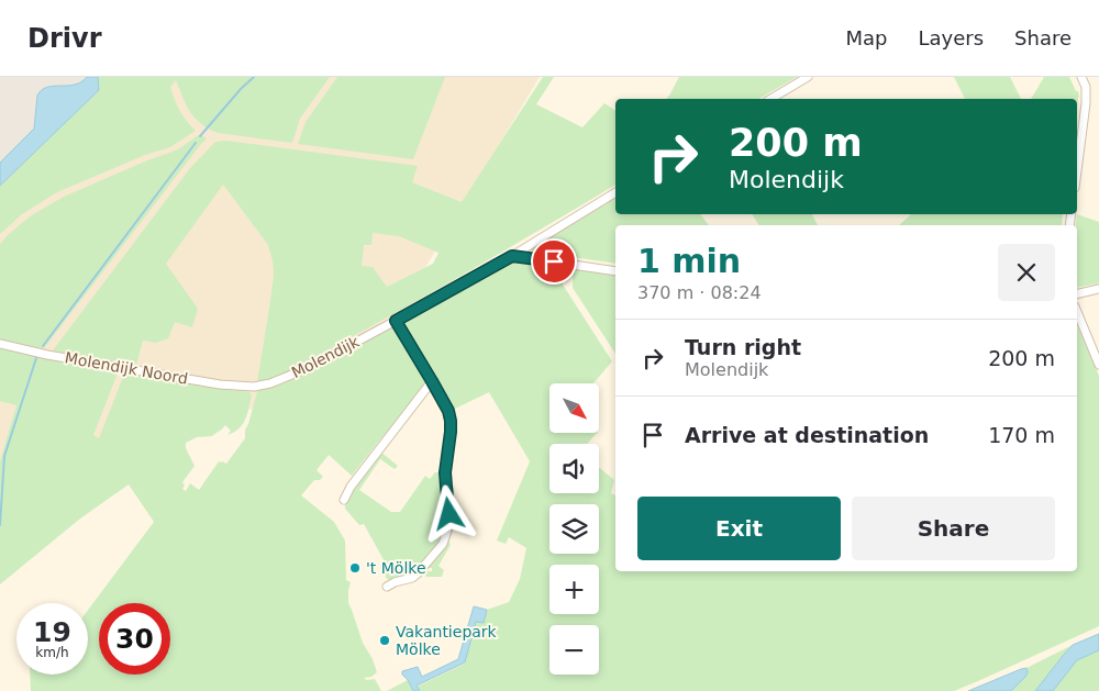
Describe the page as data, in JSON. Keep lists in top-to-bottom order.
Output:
{
  "streets": {
    "street": ["Molendijk", "Molendijk Noord"]
  },
  "crossings": [
    ["Molendijk", "Molendijk Noord"]
  ],
  "places": ["'t Mölke", "Vakantiepark Mölke"],
  "north": "bottom right",
  "page": {
    "header": "Drivr",
    "nav": ["Map", "Layers", "Share"],
    "turn": ["200 m", "Molendijk"],
    "heading": ["1 min", "370 m · 08:24"],
    "list": [
      {
        "name": "Turn right",
        "note": "Molendijk",
        "value": "200 m"
      },
      {
        "name": "Arrive at destination",
        "value": "170 m"
      }
    ],
    "map_buttons": ["+", "−"],
    "buttons": ["Exit", "Share"],
    "speed": "19 km/h",
    "limit": "30"
  }
}
